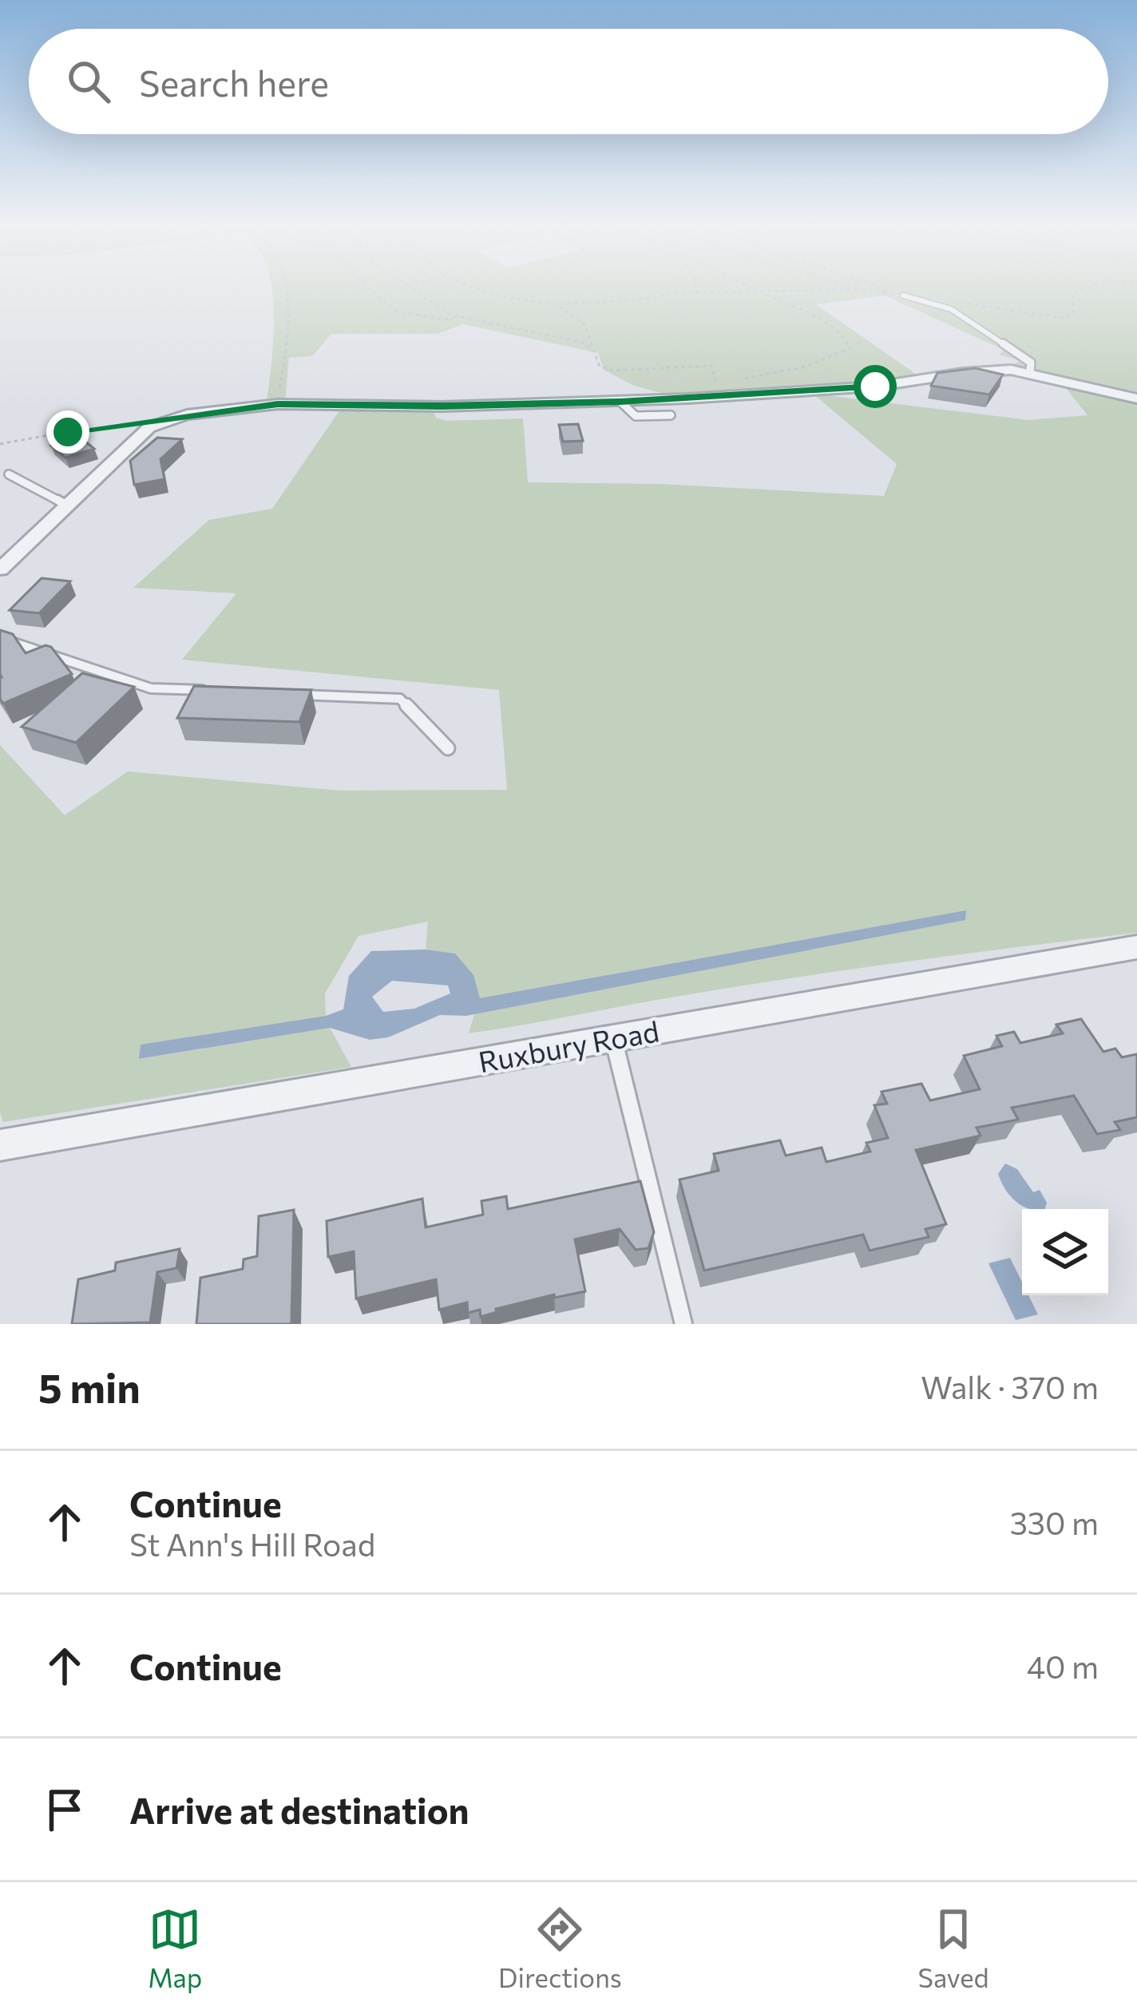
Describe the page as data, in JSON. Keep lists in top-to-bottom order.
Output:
{
  "streets": {
    "street": ["Ruxbury Road"]
  },
  "page": {
    "search": "Search here",
    "heading": ["5 min", "Walk · 370 m"],
    "list": [
      ["Continue", "St Ann's Hill Road", "330 m"],
      ["Continue", "40 m"],
      "Arrive at destination"
    ],
    "nav": ["Map", "Directions", "Saved"]
  }
}
